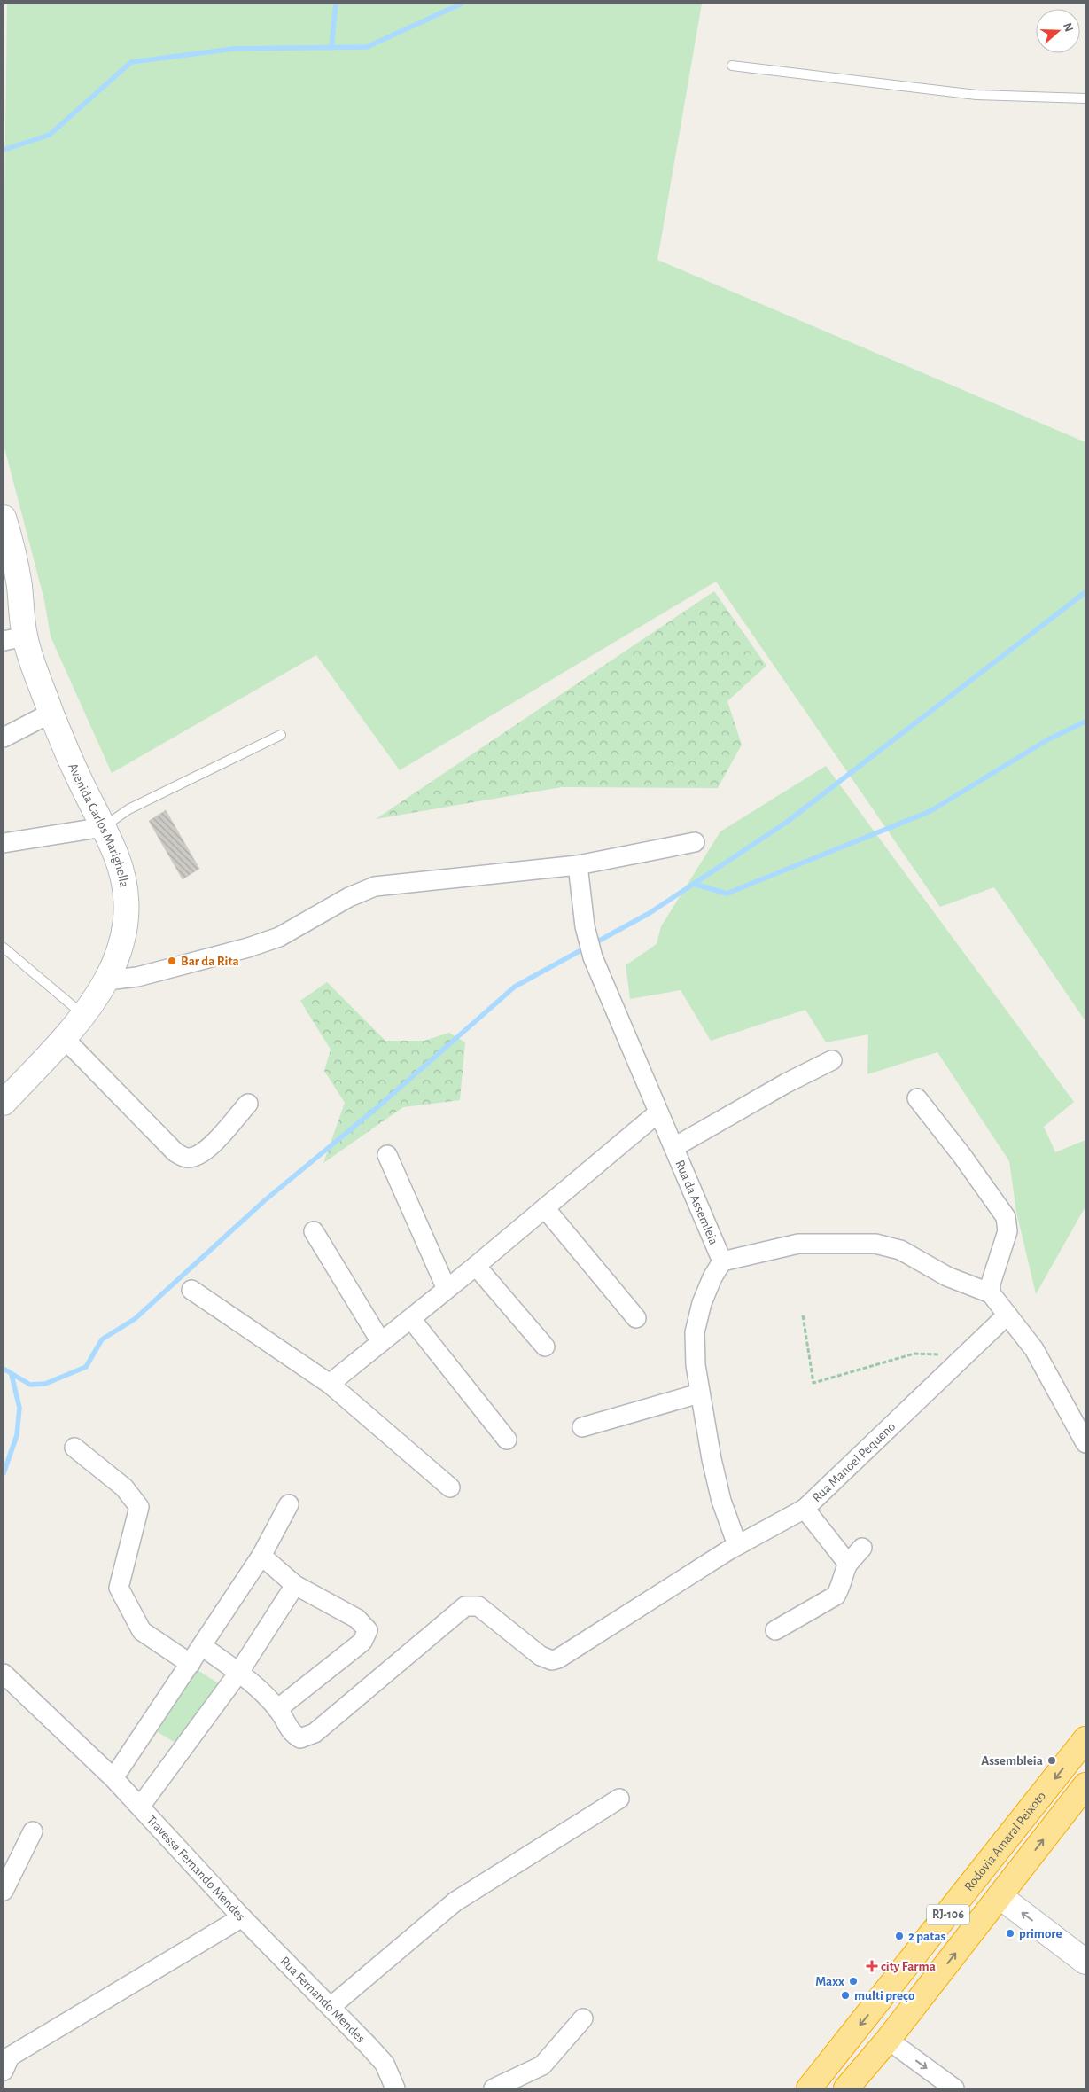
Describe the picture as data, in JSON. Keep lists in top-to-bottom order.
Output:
{
  "streets": {
    "highway": ["Rodovia Amaral Peixoto", "RJ-106"],
    "street": [
      "Avenida Carlos Marighella",
      "Rua da Assemleia",
      "Rua Manoel Pequeno",
      "Travessa Fernando Mendes",
      "Rua Fernando Mendes"
    ]
  },
  "crossings": [
    ["Rua da Assemleia", "Rua Manoel Pequeno"],
    ["Travessa Fernando Mendes", "Rua Fernando Mendes"]
  ],
  "places": {
    "other": [
      "Bar da Rita",
      "Assembleia",
      "primore",
      "2 patas",
      "Maxx",
      "multi preço"
    ],
    "health": ["city Farma"]
  },
  "north": "right"
}
